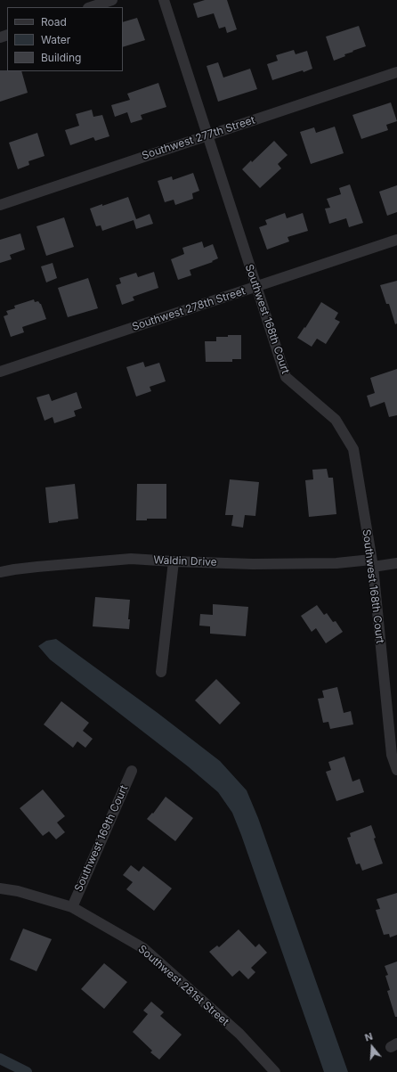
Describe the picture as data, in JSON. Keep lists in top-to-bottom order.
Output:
{
  "streets": {
    "street": [
      "Southwest 277th Street",
      "Southwest 278th Street",
      "Southwest 168th Court",
      "Waldin Drive",
      "Southwest 169th Court",
      "Southwest 281st Street"
    ]
  },
  "crossings": [
    ["Southwest 277th Street", "Southwest 168th Court"],
    ["Southwest 278th Street", "Southwest 168th Court"],
    ["Southwest 168th Court", "Waldin Drive"],
    ["Southwest 169th Court", "Southwest 281st Street"]
  ],
  "legend": ["Road", "Water", "Building"],
  "north": "top"
}
